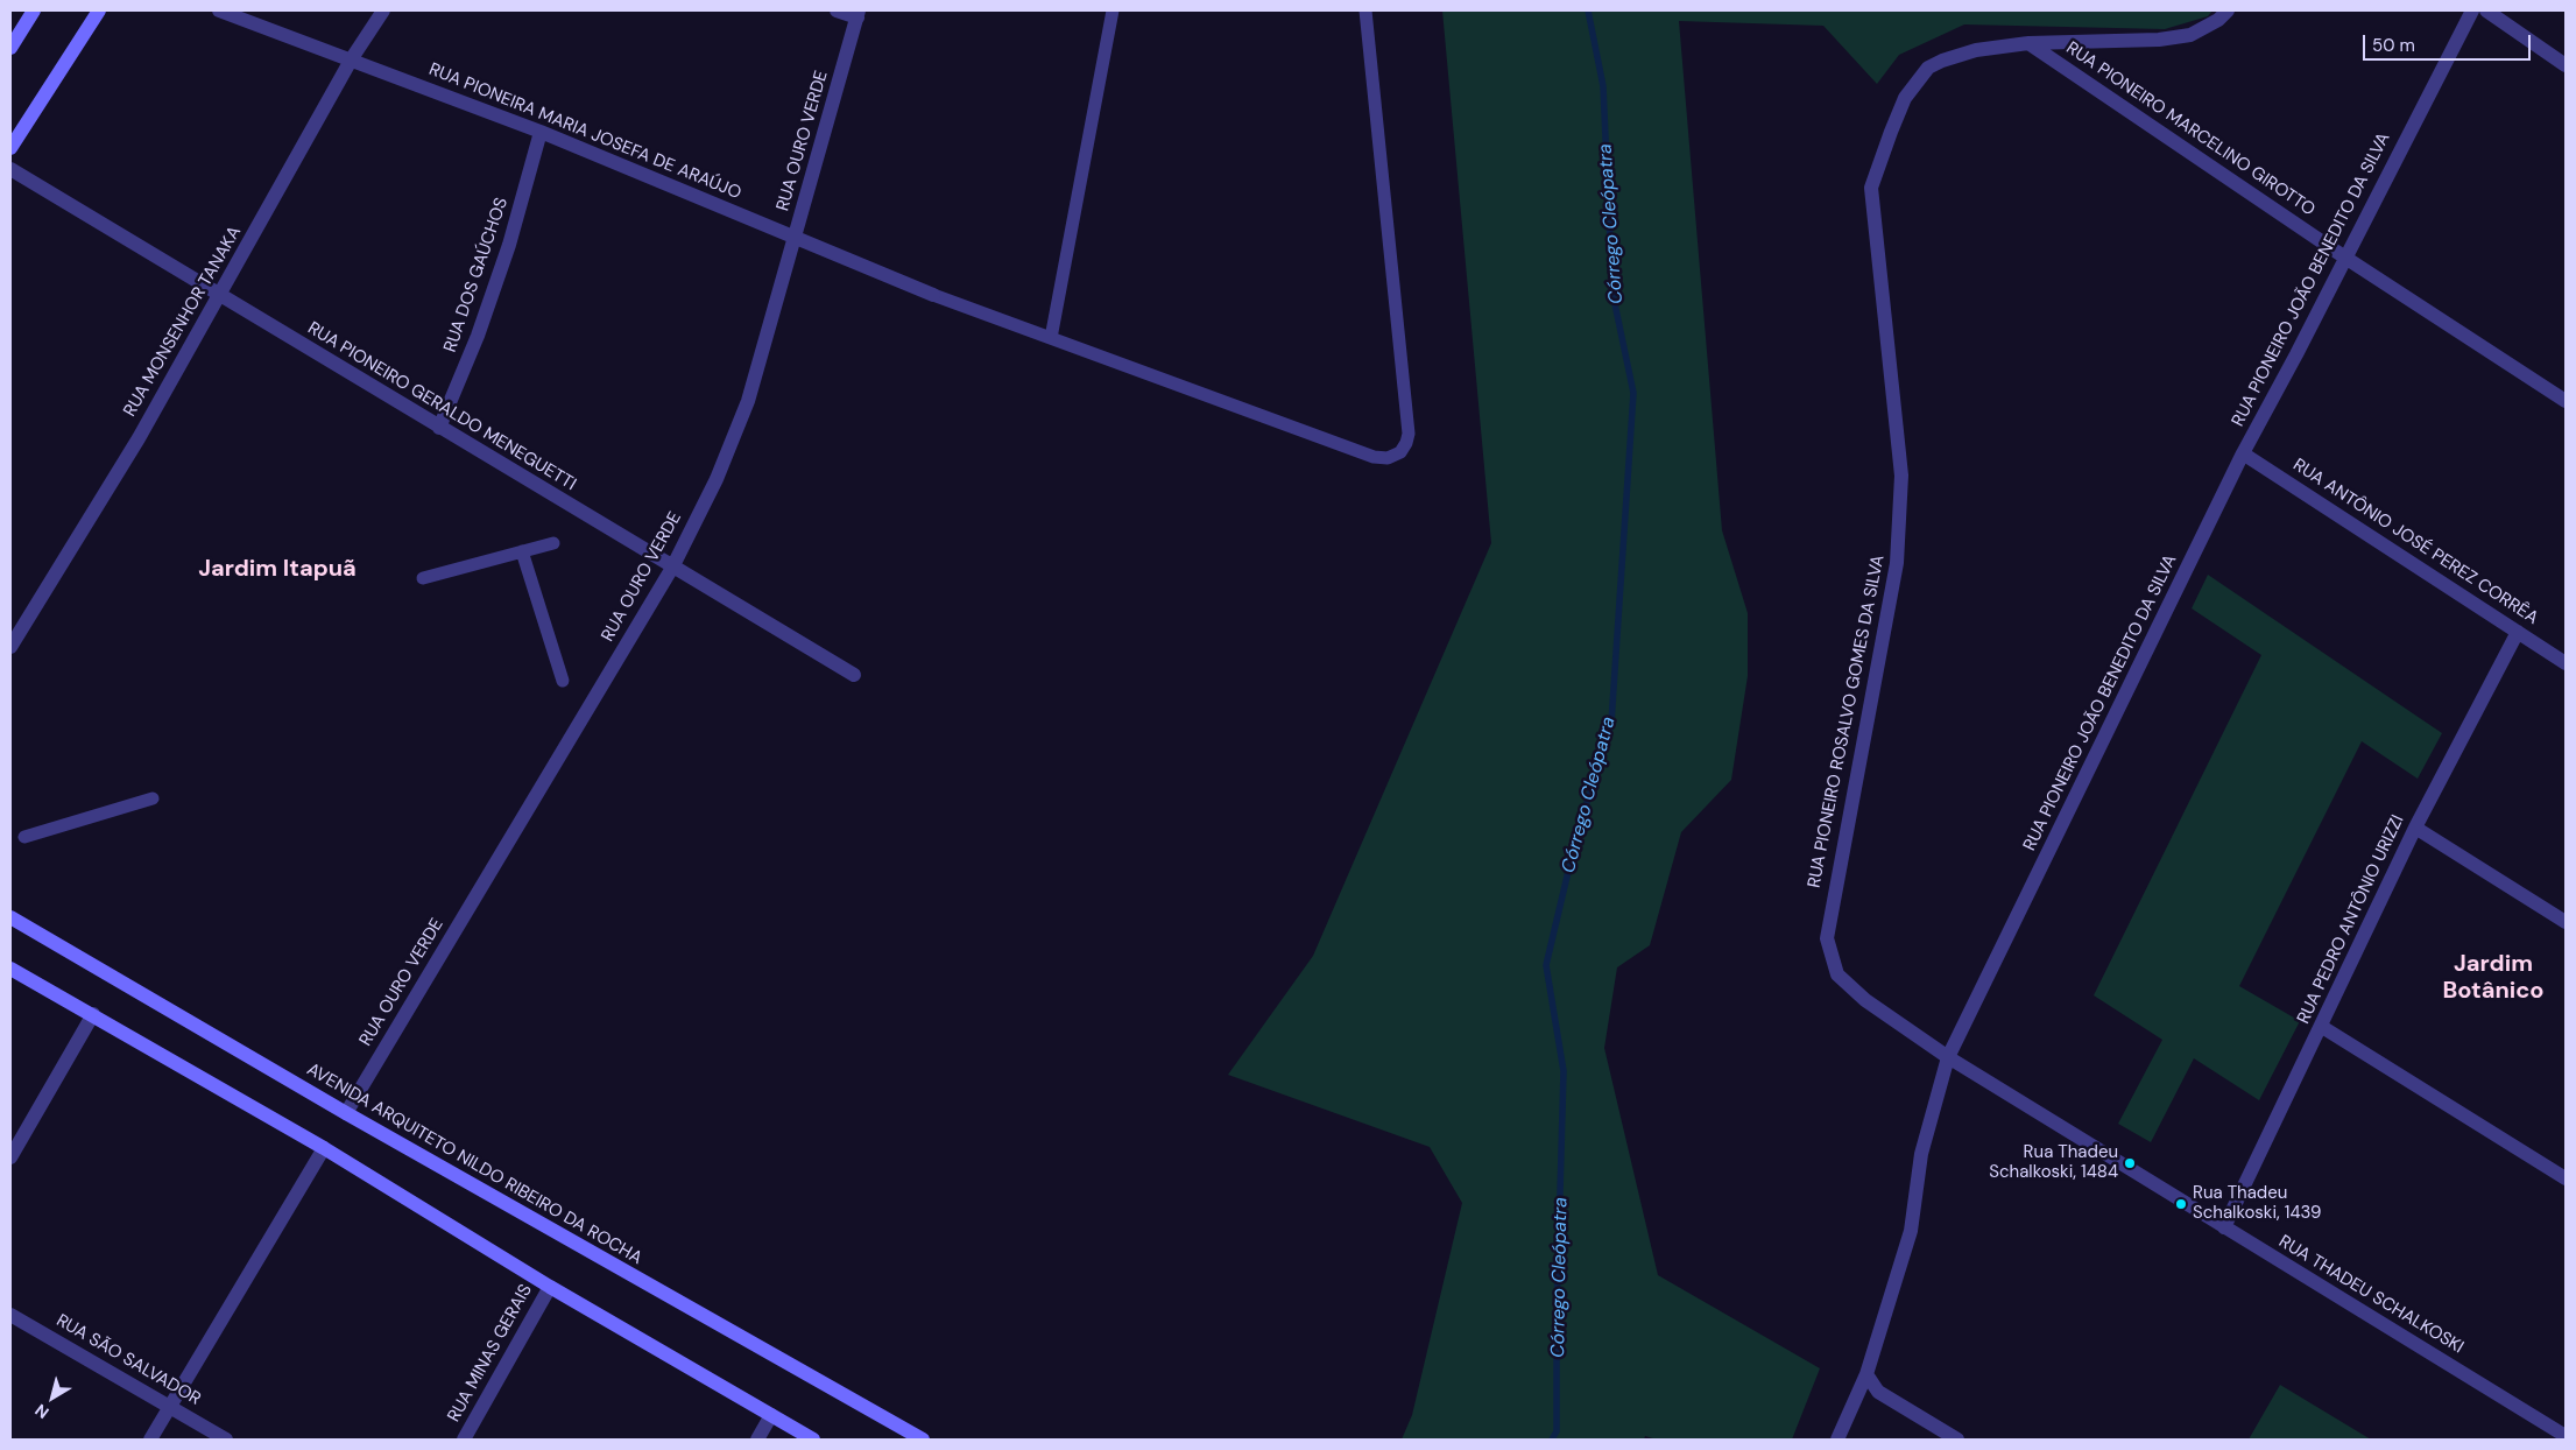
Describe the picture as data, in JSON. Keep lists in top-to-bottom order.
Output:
{
  "streets": {
    "main road": ["AVENIDA ARQUITETO NILDO RIBEIRO DA ROCHA"],
    "street": [
      "RUA PIONEIRO MARCELINO GIROTTO",
      "RUA PIONEIRA MARIA JOSEFA DE ARAÚJO",
      "RUA OURO VERDE",
      "RUA DOS GAÚCHOS",
      "RUA PIONEIRO JOÃO BENEDITO DA SILVA",
      "RUA MONSENHOR TANAKA",
      "RUA PIONEIRO GERALDO MENEGUETTI",
      "RUA ANTÔNIO JOSÉ PEREZ CORRÊA",
      "RUA PIONEIRO ROSALVO GOMES DA SILVA",
      "RUA PEDRO ANTÔNIO URIZZI",
      "RUA THADEU SCHALKOSKI",
      "RUA MINAS GERAIS",
      "RUA SÃO SALVADOR"
    ]
  },
  "crossings": [
    ["RUA PIONEIRO MARCELINO GIROTTO", "RUA PIONEIRO JOÃO BENEDITO DA SILVA"],
    ["RUA PIONEIRO MARCELINO GIROTTO", "RUA PIONEIRO ROSALVO GOMES DA SILVA"],
    ["RUA PIONEIRA MARIA JOSEFA DE ARAÚJO", "RUA OURO VERDE"],
    ["RUA PIONEIRA MARIA JOSEFA DE ARAÚJO", "RUA DOS GAÚCHOS"],
    ["RUA PIONEIRA MARIA JOSEFA DE ARAÚJO", "RUA MONSENHOR TANAKA"],
    ["RUA OURO VERDE", "RUA PIONEIRO GERALDO MENEGUETTI"],
    ["RUA OURO VERDE", "AVENIDA ARQUITETO NILDO RIBEIRO DA ROCHA"],
    ["RUA DOS GAÚCHOS", "RUA PIONEIRO GERALDO MENEGUETTI"],
    ["RUA PIONEIRO JOÃO BENEDITO DA SILVA", "RUA ANTÔNIO JOSÉ PEREZ CORRÊA"],
    ["RUA PIONEIRO JOÃO BENEDITO DA SILVA", "RUA PIONEIRO ROSALVO GOMES DA SILVA"],
    ["RUA PIONEIRO JOÃO BENEDITO DA SILVA", "RUA THADEU SCHALKOSKI"],
    ["RUA MONSENHOR TANAKA", "RUA PIONEIRO GERALDO MENEGUETTI"],
    ["RUA ANTÔNIO JOSÉ PEREZ CORRÊA", "RUA PEDRO ANTÔNIO URIZZI"],
    ["RUA PIONEIRO ROSALVO GOMES DA SILVA", "RUA THADEU SCHALKOSKI"],
    ["RUA PEDRO ANTÔNIO URIZZI", "RUA THADEU SCHALKOSKI"]
  ],
  "districts": ["Jardim Itapuã", "Jardim Botânico"],
  "water": ["Córrego Cleópatra"],
  "places": ["Rua Thadeu Schalkoski, 1484", "Rua Thadeu Schalkoski, 1439"],
  "scale_bar": "50 m",
  "north": "bottom left"
}
